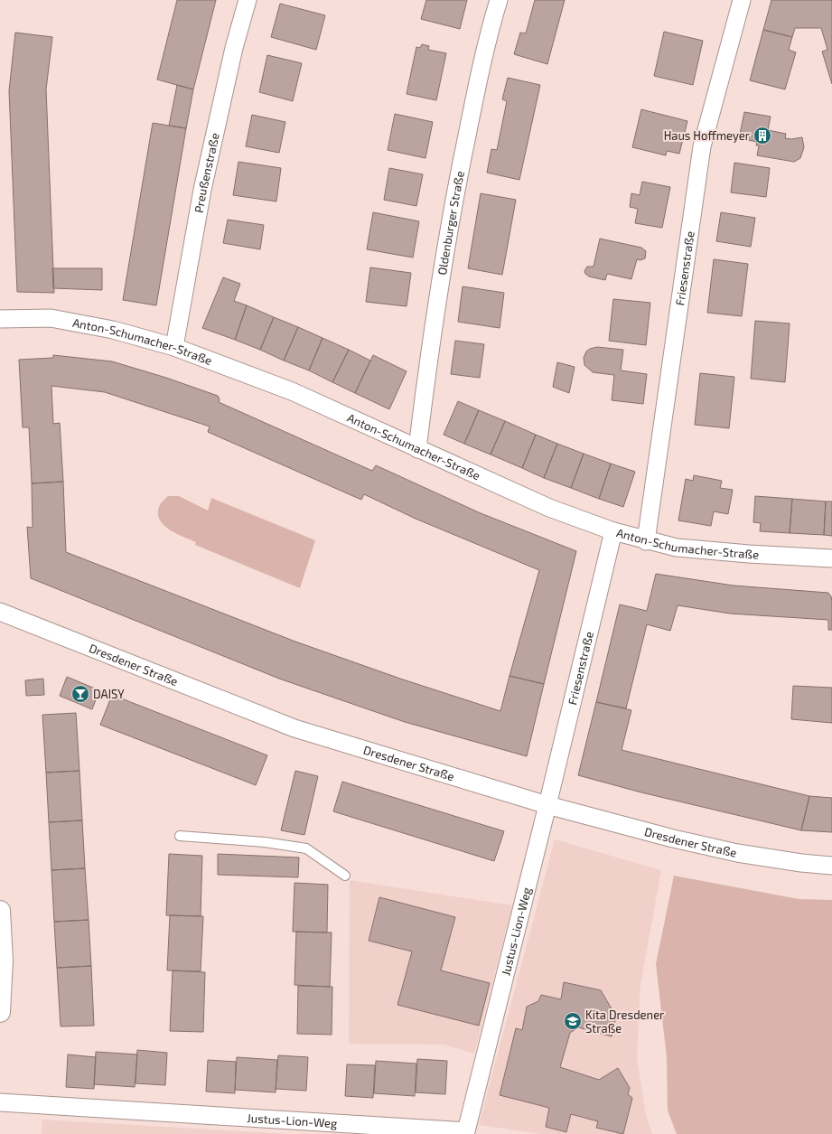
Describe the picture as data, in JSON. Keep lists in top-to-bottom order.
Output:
{
  "streets": {
    "street": [
      "Preußenstraße",
      "Oldenburger Straße",
      "Friesenstraße",
      "Anton-Schumacher-Straße",
      "Dresdener Straße",
      "Justus-Lion-Weg"
    ]
  },
  "crossings": [
    ["Preußenstraße", "Anton-Schumacher-Straße"],
    ["Oldenburger Straße", "Anton-Schumacher-Straße"],
    ["Friesenstraße", "Anton-Schumacher-Straße"],
    ["Friesenstraße", "Dresdener Straße"],
    ["Friesenstraße", "Justus-Lion-Weg"],
    ["Dresdener Straße", "Justus-Lion-Weg"]
  ],
  "places": {
    "building": ["Haus Hoffmeyer"],
    "bar": ["DAISY"],
    "school or university": ["Kita Dresdener Straße"]
  }
}
